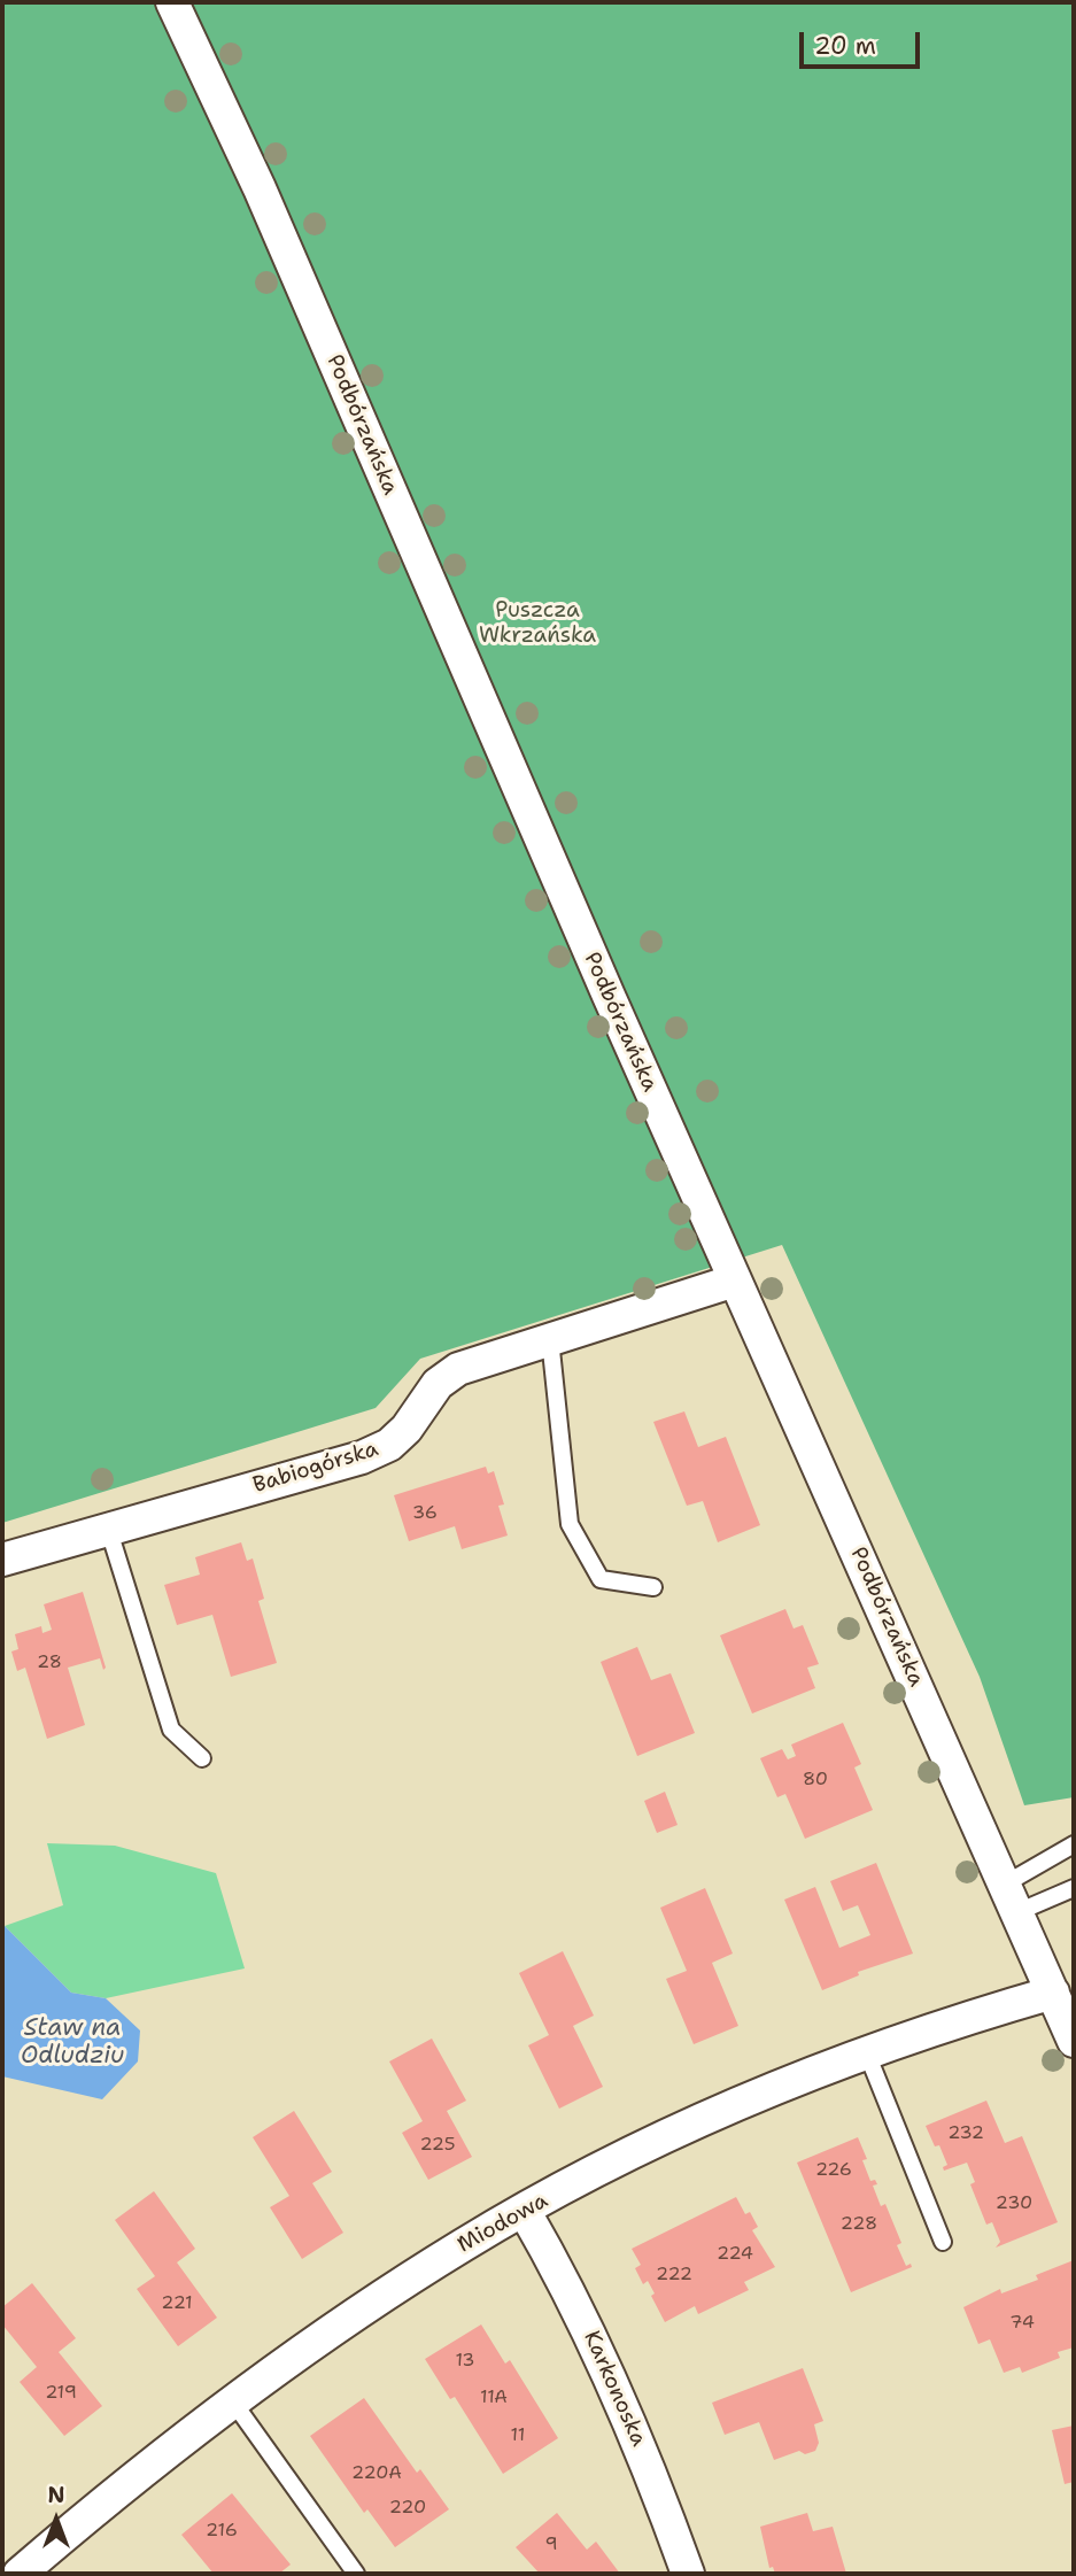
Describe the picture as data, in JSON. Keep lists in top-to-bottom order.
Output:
{
  "streets": {
    "street": [
      "Podbórzańska",
      "Babiogórska",
      "Miodowa",
      "Karkonoska"
    ]
  },
  "crossings": [
    ["Podbórzańska", "Babiogórska"],
    ["Podbórzańska", "Miodowa"],
    ["Miodowa", "Karkonoska"]
  ],
  "water": ["Staw na Odludziu"],
  "parks": ["Puszcza Wkrzańska"],
  "house_numbers": [
    "36",
    "28",
    "80",
    "232",
    "225",
    "226",
    "230",
    "228",
    "224",
    "222",
    "221",
    "74",
    "13",
    "219",
    "11A",
    "11",
    "220A",
    "220",
    "216",
    "9"
  ],
  "scale_bar": "20 m",
  "north": "top"
}
